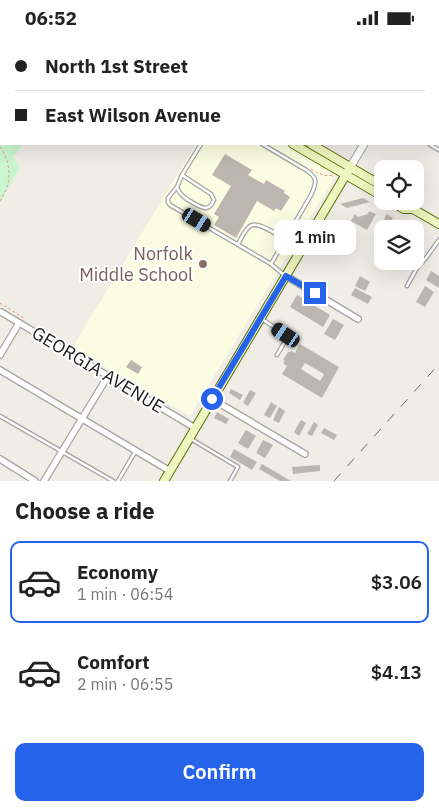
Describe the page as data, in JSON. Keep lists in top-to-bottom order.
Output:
{
  "streets": {
    "street": ["GEORGIA AVENUE"]
  },
  "places": ["Norfolk Middle School"],
  "page": {
    "status": "06:52",
    "banner": ["North 1st Street", "East Wilson Avenue"],
    "bubble": "1 min",
    "heading": "Choose a ride",
    "list": [
      {
        "name": "Economy",
        "note": "1 min · 06:54",
        "value": "$3.06"
      },
      {
        "name": "Comfort",
        "note": "2 min · 06:55",
        "value": "$4.13"
      }
    ],
    "buttons": "Confirm"
  }
}
